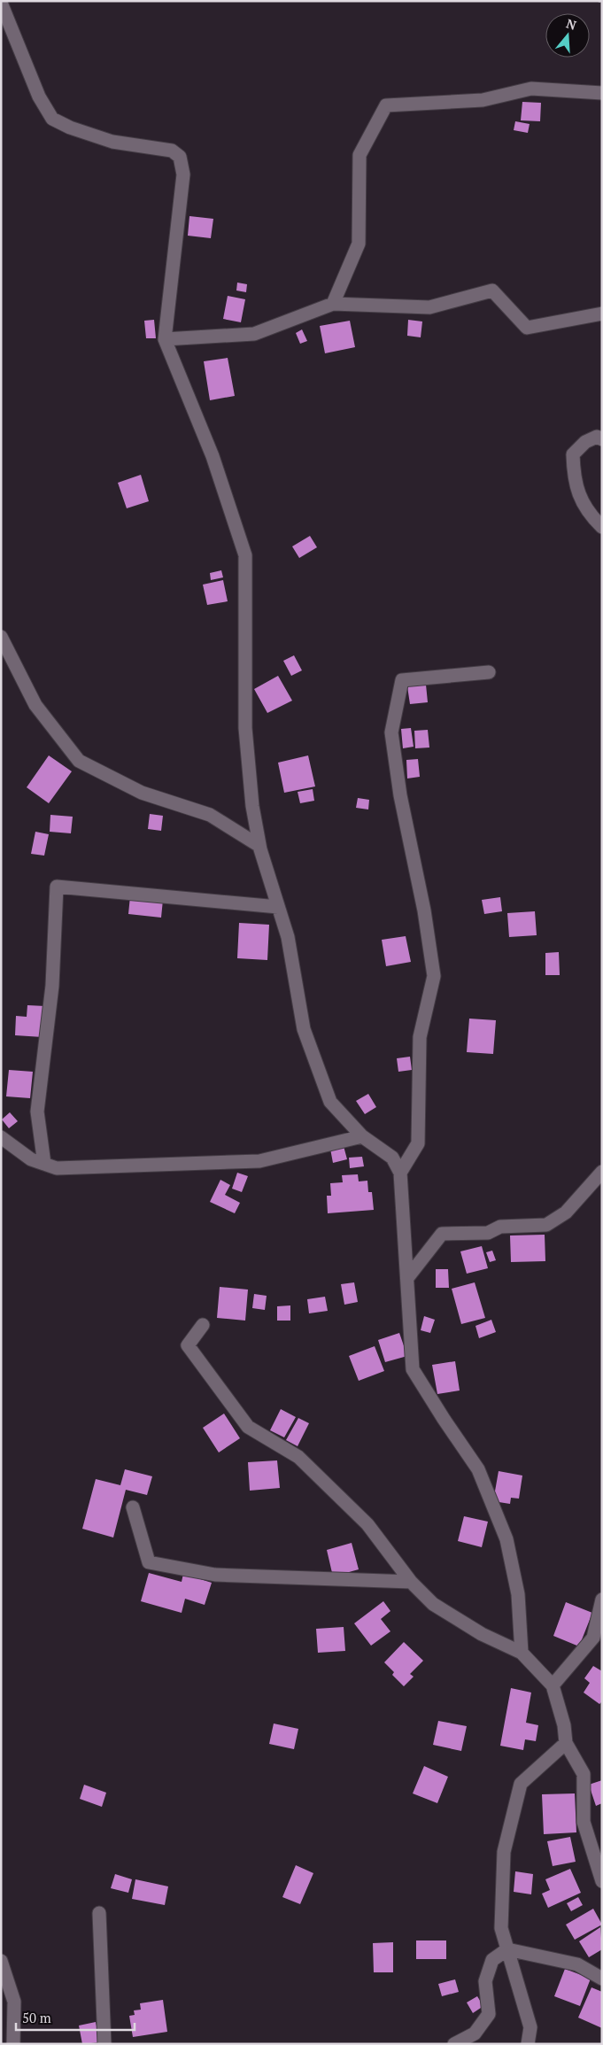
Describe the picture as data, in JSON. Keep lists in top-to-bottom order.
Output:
{
  "scale_bar": "50 m",
  "north": "top"
}
